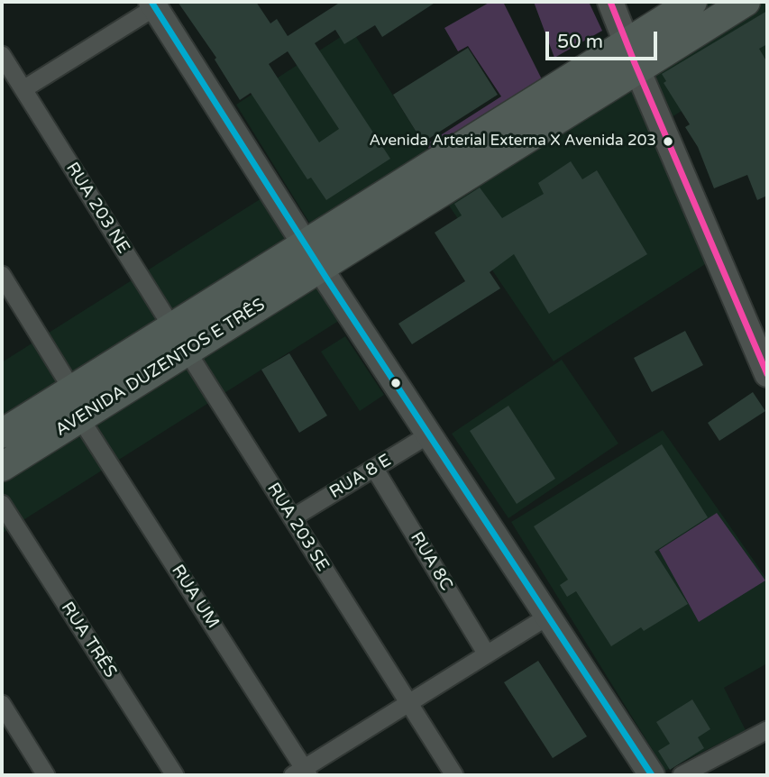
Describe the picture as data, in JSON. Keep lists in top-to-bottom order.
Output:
{
  "streets": {
    "main road": ["AVENIDA DUZENTOS E TRÊS"],
    "street": [
      "RUA 203 NE",
      "RUA 8 E",
      "RUA 203 SE",
      "RUA 8C",
      "RUA UM",
      "RUA TRÊS"
    ]
  },
  "crossings": [
    ["RUA 203 NE", "AVENIDA DUZENTOS E TRÊS"],
    ["AVENIDA DUZENTOS E TRÊS", "RUA 203 SE"],
    ["AVENIDA DUZENTOS E TRÊS", "RUA UM"],
    ["RUA 8 E", "RUA 203 SE"],
    ["RUA 8 E", "RUA 8C"]
  ],
  "places": ["Avenida Arterial Externa X Avenida 203"],
  "scale_bar": "50 m"
}
